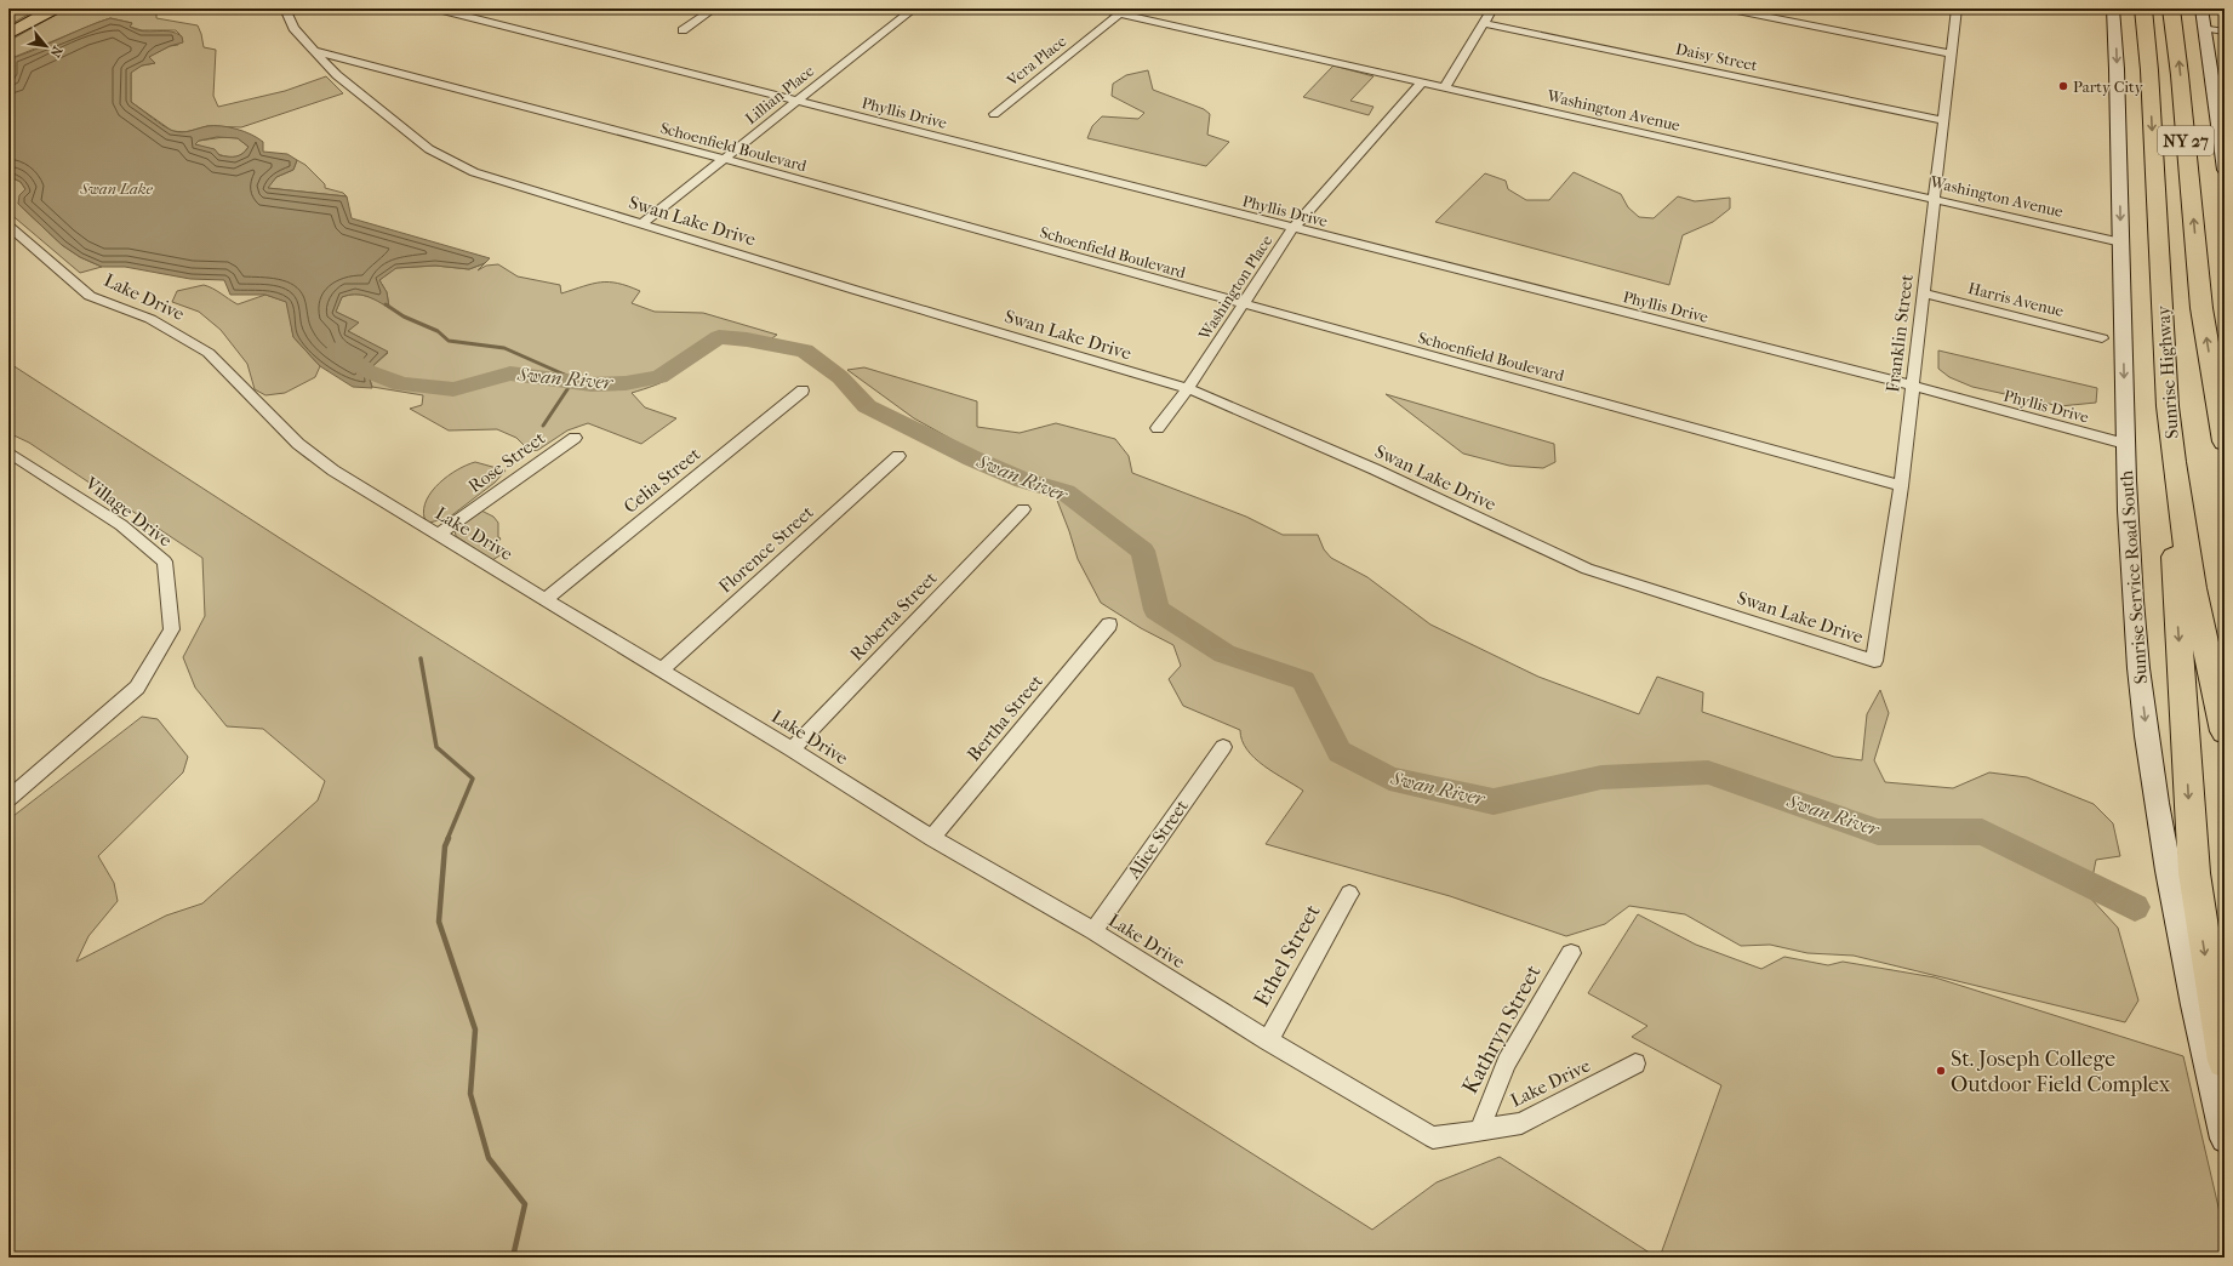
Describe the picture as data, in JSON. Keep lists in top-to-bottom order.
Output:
{
  "streets": {
    "highway": ["NY 27", "Sunrise Highway"],
    "main road": ["Sunrise Service Road South"],
    "street": [
      "Daisy Street",
      "Vera Place",
      "Lillian Place",
      "Washington Avenue",
      "Phyllis Drive",
      "Schoenfield Boulevard",
      "Swan Lake Drive",
      "Washington Place",
      "Lake Drive",
      "Harris Avenue",
      "Franklin Street",
      "Rose Street",
      "Celia Street",
      "Village Drive",
      "Florence Street",
      "Roberta Street",
      "Bertha Street",
      "Alice Street",
      "Ethel Street",
      "Kathryn Street"
    ]
  },
  "crossings": [
    ["Daisy Street", "Franklin Street"],
    ["Vera Place", "Washington Avenue"],
    ["Lillian Place", "Phyllis Drive"],
    ["Lillian Place", "Schoenfield Boulevard"],
    ["Lillian Place", "Swan Lake Drive"],
    ["Washington Avenue", "Washington Place"],
    ["Washington Avenue", "Franklin Street"],
    ["Washington Avenue", "Sunrise Service Road South"],
    ["Phyllis Drive", "Washington Place"],
    ["Phyllis Drive", "Franklin Street"],
    ["Phyllis Drive", "Sunrise Service Road South"],
    ["Schoenfield Boulevard", "Swan Lake Drive"],
    ["Schoenfield Boulevard", "Washington Place"],
    ["Schoenfield Boulevard", "Franklin Street"],
    ["Swan Lake Drive", "Washington Place"],
    ["Swan Lake Drive", "Franklin Street"],
    ["Lake Drive", "Rose Street"],
    ["Lake Drive", "Celia Street"],
    ["Lake Drive", "Florence Street"],
    ["Lake Drive", "Roberta Street"],
    ["Lake Drive", "Bertha Street"],
    ["Lake Drive", "Alice Street"],
    ["Lake Drive", "Ethel Street"],
    ["Lake Drive", "Kathryn Street"],
    ["Harris Avenue", "Franklin Street"]
  ],
  "one_way": ["Sunrise Service Road South"],
  "water": ["Swan Lake", "Swan River"],
  "places": ["Party City", "St. Joseph College Outdoor Field Complex"],
  "north": "bottom right"
}
